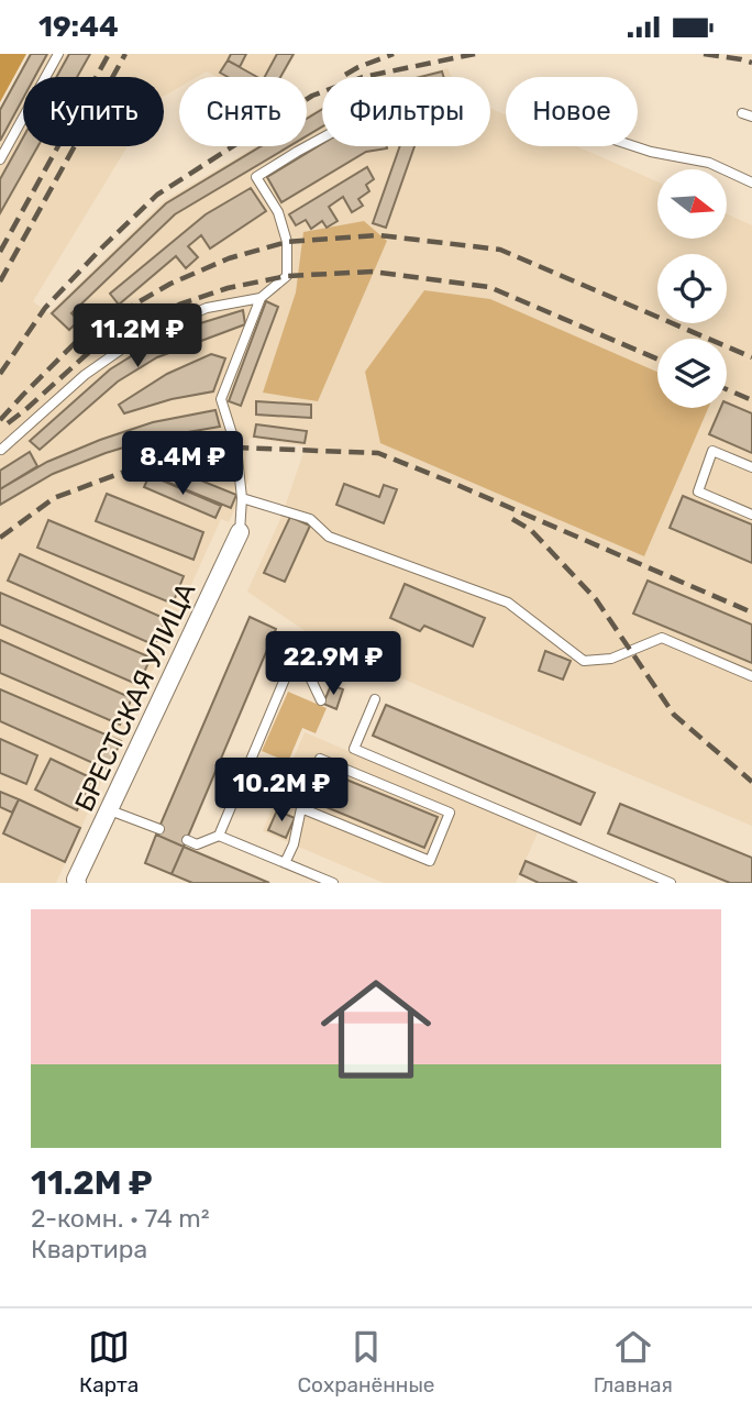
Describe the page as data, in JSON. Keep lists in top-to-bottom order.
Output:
{
  "streets": {
    "street": ["БРЕСТСКАЯ УЛИЦА"]
  },
  "north": "right",
  "page": {
    "status": "19:44",
    "chip": [
      "Купить",
      "Снять",
      "Фильтры",
      "Новое"
    ],
    "price": [
      "11.2M ₽",
      "8.4M ₽",
      "22.9M ₽",
      "10.2M ₽"
    ],
    "list": [
      {
        "name": "11.2M ₽",
        "note": "2-комн. · 74 m² · Квартира"
      }
    ],
    "tabs": ["Карта", "Сохранённые", "Главная"]
  }
}
